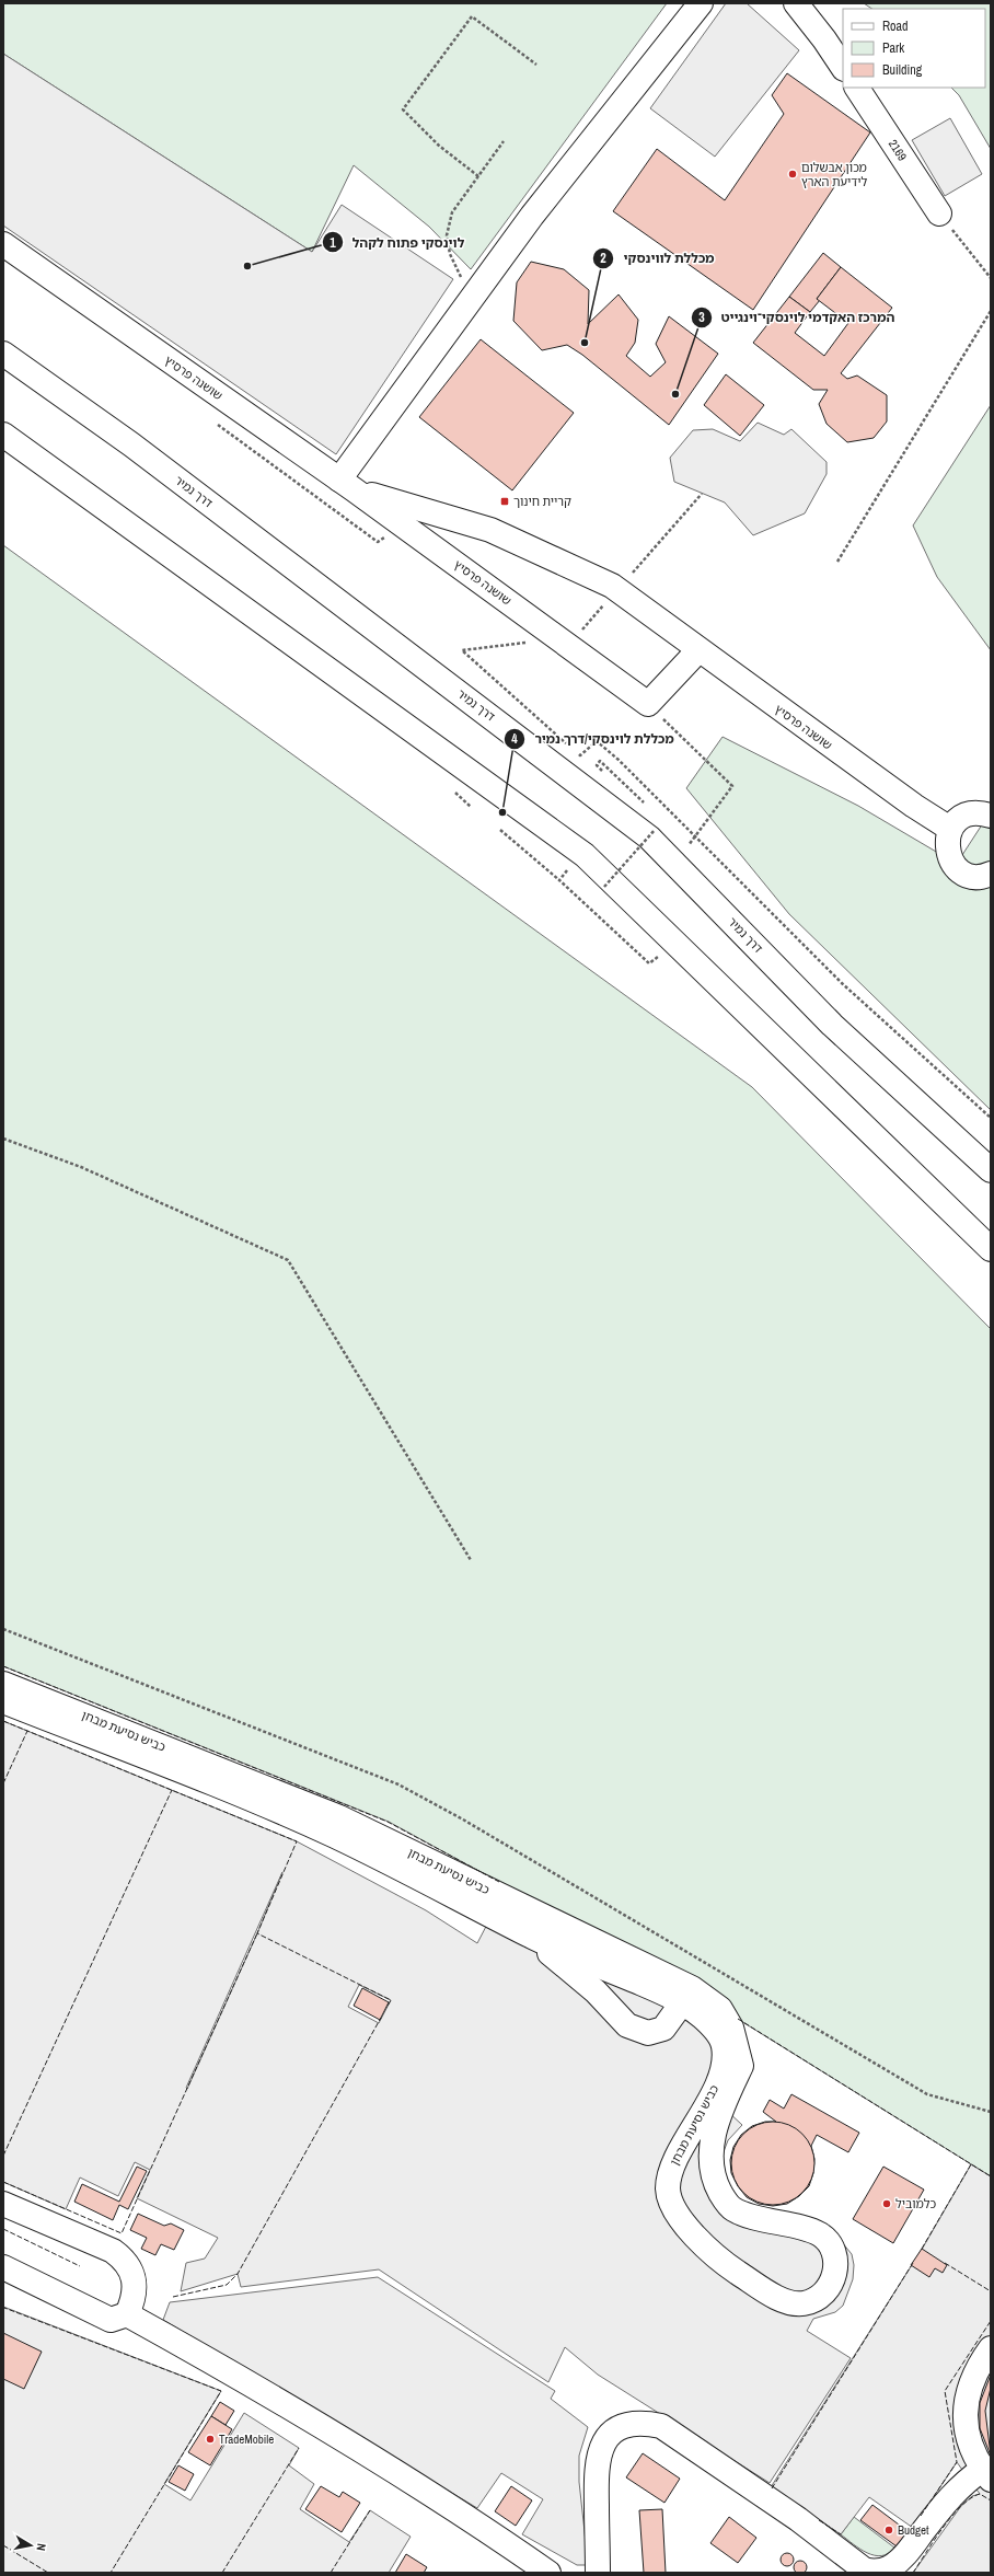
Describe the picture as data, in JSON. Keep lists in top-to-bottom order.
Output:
{
  "streets": {
    "main road": [
      "2169",
      "שושנה פרסיץ",
      "דרך נמיר",
      "כביש נסיעת מבחן"
    ]
  },
  "places": {
    "other": [
      "מכון אבשלום לידיעת הארץ",
      "לוינסקי פתוח לקהל",
      "מכללת לווינסקי",
      "המרכז האקדמי לוינסקי־וינגייט",
      "מכללת לוינסקי/דרך נמיר",
      "כלמוביל",
      "TradeMobile",
      "Budget"
    ],
    "transit": ["קריית חינוך"]
  },
  "legend": ["Road", "Park", "Building"],
  "north": "right"
}
